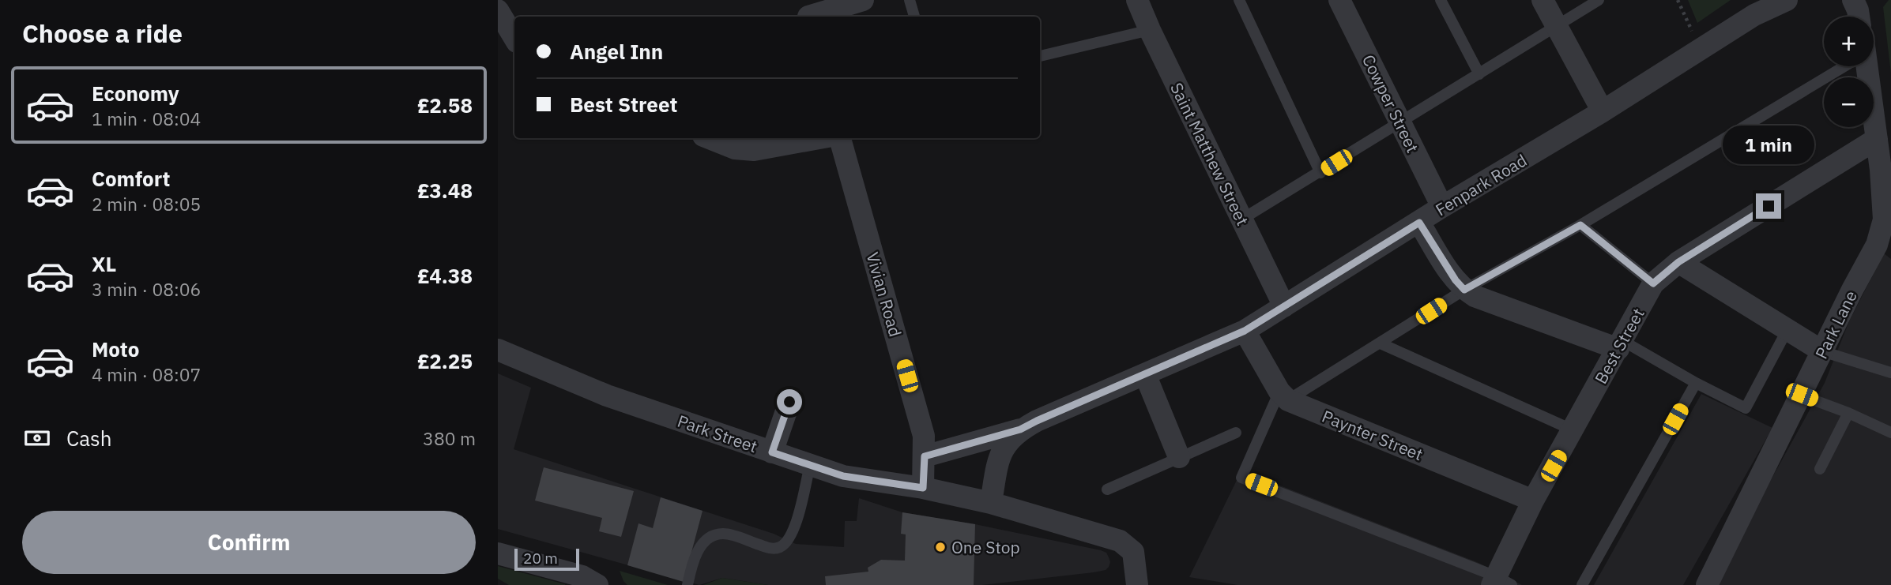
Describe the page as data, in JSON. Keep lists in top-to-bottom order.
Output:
{
  "streets": {
    "street": [
      "Cowper Street",
      "Saint Matthew Street",
      "Fenpark Road",
      "Vivian Road",
      "Park Lane",
      "Best Street",
      "Park Street",
      "Paynter Street"
    ]
  },
  "crossings": [
    ["Cowper Street", "Fenpark Road"],
    ["Saint Matthew Street", "Fenpark Road"],
    ["Fenpark Road", "Vivian Road"],
    ["Fenpark Road", "Park Street"],
    ["Vivian Road", "Park Street"],
    ["Park Lane", "Best Street"],
    ["Best Street", "Paynter Street"]
  ],
  "places": ["One Stop"],
  "scale_bar": "20 m",
  "page": {
    "heading": "Choose a ride",
    "map_buttons": ["+", "−"],
    "banner": ["Angel Inn", "Best Street"],
    "list": [
      {
        "name": "Economy",
        "note": "1 min · 08:04",
        "value": "£2.58"
      },
      {
        "name": "Comfort",
        "note": "2 min · 08:05",
        "value": "£3.48"
      },
      {
        "name": "XL",
        "note": "3 min · 08:06",
        "value": "£4.38"
      },
      {
        "name": "Moto",
        "note": "4 min · 08:07",
        "value": "£2.25"
      }
    ],
    "bubble": "1 min",
    "pay": ["Cash", "380 m"],
    "buttons": "Confirm",
    "scale": "20 m"
  }
}
